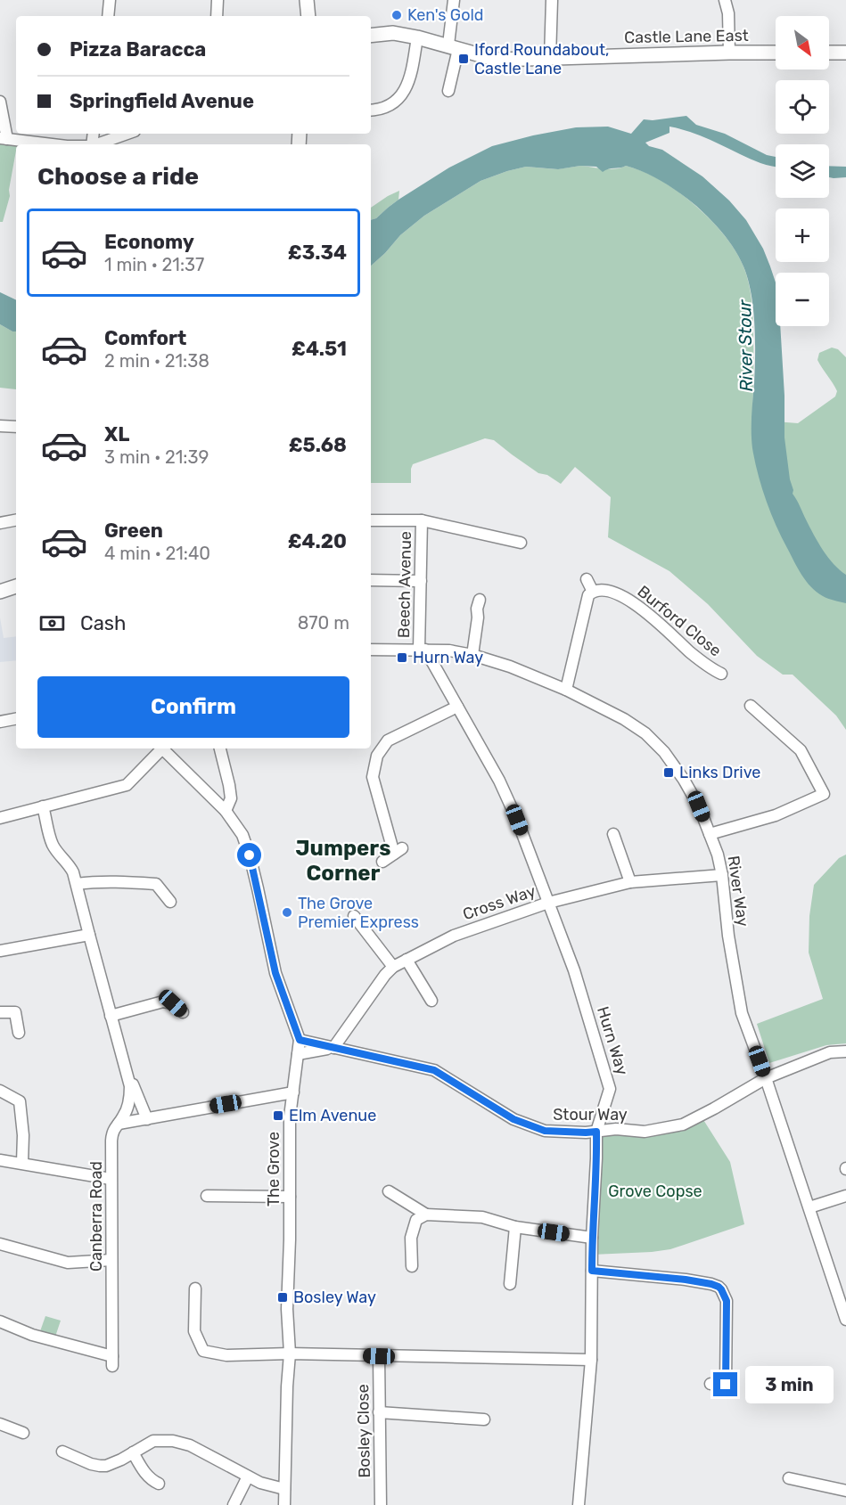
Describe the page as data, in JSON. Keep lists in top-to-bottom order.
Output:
{
  "streets": {
    "main road": ["Castle Lane East"],
    "street": [
      "Beech Avenue",
      "Burford Close",
      "River Way",
      "Cross Way",
      "Hurn Way",
      "Stour Way",
      "The Grove",
      "Canberra Road",
      "Bosley Close"
    ]
  },
  "crossings": [
    ["Beech Avenue", "River Way"],
    ["Beech Avenue", "Hurn Way"],
    ["River Way", "Cross Way"],
    ["River Way", "Hurn Way"],
    ["River Way", "Stour Way"],
    ["Cross Way", "Hurn Way"],
    ["Cross Way", "Stour Way"],
    ["Hurn Way", "Stour Way"],
    ["Stour Way", "The Grove"]
  ],
  "districts": ["Jumpers Corner"],
  "water": ["River Stour"],
  "parks": ["Grove Copse"],
  "places": {
    "other": ["Ken's Gold", "The Grove Premier Express"],
    "transit": [
      "Iford Roundabout, Castle Lane",
      "Hurn Way",
      "Links Drive",
      "Elm Avenue",
      "Bosley Way"
    ]
  },
  "north": "bottom right",
  "page": {
    "map_buttons": ["+", "−"],
    "banner": ["Pizza Baracca", "Springfield Avenue"],
    "heading": "Choose a ride",
    "list": [
      {
        "name": "Economy",
        "note": "1 min · 21:37",
        "value": "£3.34"
      },
      {
        "name": "Comfort",
        "note": "2 min · 21:38",
        "value": "£4.51"
      },
      {
        "name": "XL",
        "note": "3 min · 21:39",
        "value": "£5.68"
      },
      {
        "name": "Green",
        "note": "4 min · 21:40",
        "value": "£4.20"
      }
    ],
    "pay": ["Cash", "870 m"],
    "buttons": "Confirm",
    "bubble": "3 min"
  }
}
